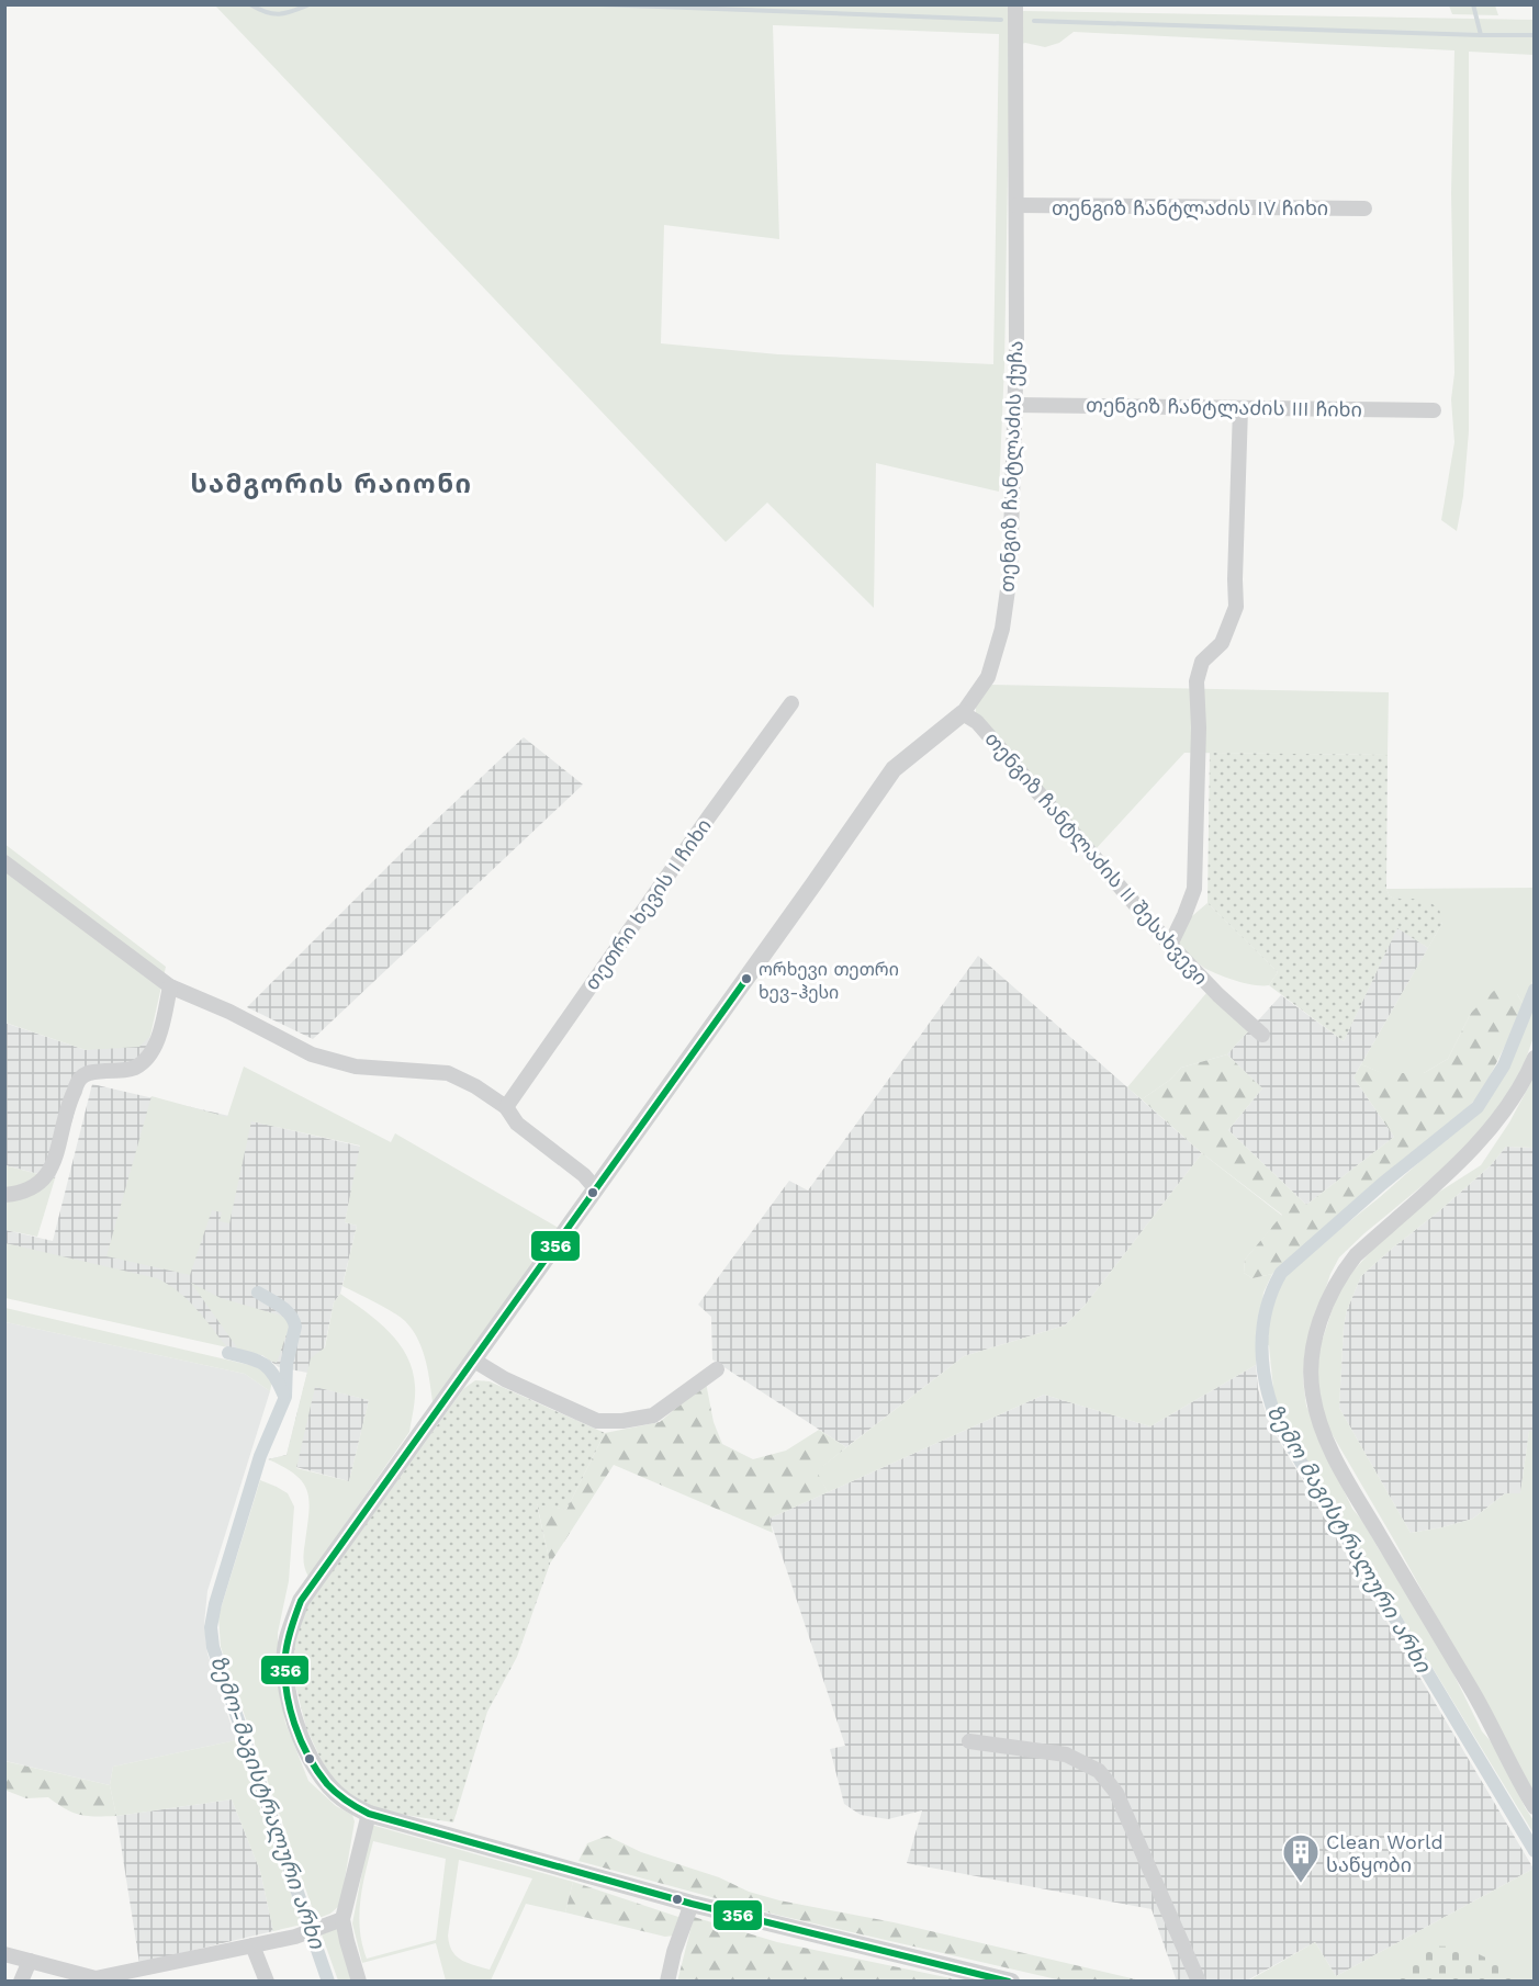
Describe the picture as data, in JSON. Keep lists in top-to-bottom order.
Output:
{
  "streets": {
    "street": [
      "თენგიზ ჩანტლაძის IV ჩიხი",
      "თენგიზ ჩანტლაძის III ჩიხი",
      "თენგიზ ჩანტლაძის ქუჩა",
      "თენგიზ ჩანტლაძის II შესახვევი",
      "თეთრი ხევის I ჩიხი"
    ]
  },
  "crossings": [
    ["თენგიზ ჩანტლაძის IV ჩიხი", "თენგიზ ჩანტლაძის ქუჩა"],
    ["თენგიზ ჩანტლაძის III ჩიხი", "თენგიზ ჩანტლაძის ქუჩა"],
    ["თენგიზ ჩანტლაძის ქუჩა", "თენგიზ ჩანტლაძის II შესახვევი"]
  ],
  "districts": ["სამგორის რაიონი"],
  "water": ["ზემო მაგისტრალური არხი", "ზემო-მაგისტრალური არხი"],
  "places": {
    "other": ["ორხევი თეთრი ხევ-ჰესი"],
    "building": ["Clean World საწყობი"]
  },
  "lines": ["transit line 356"]
}
